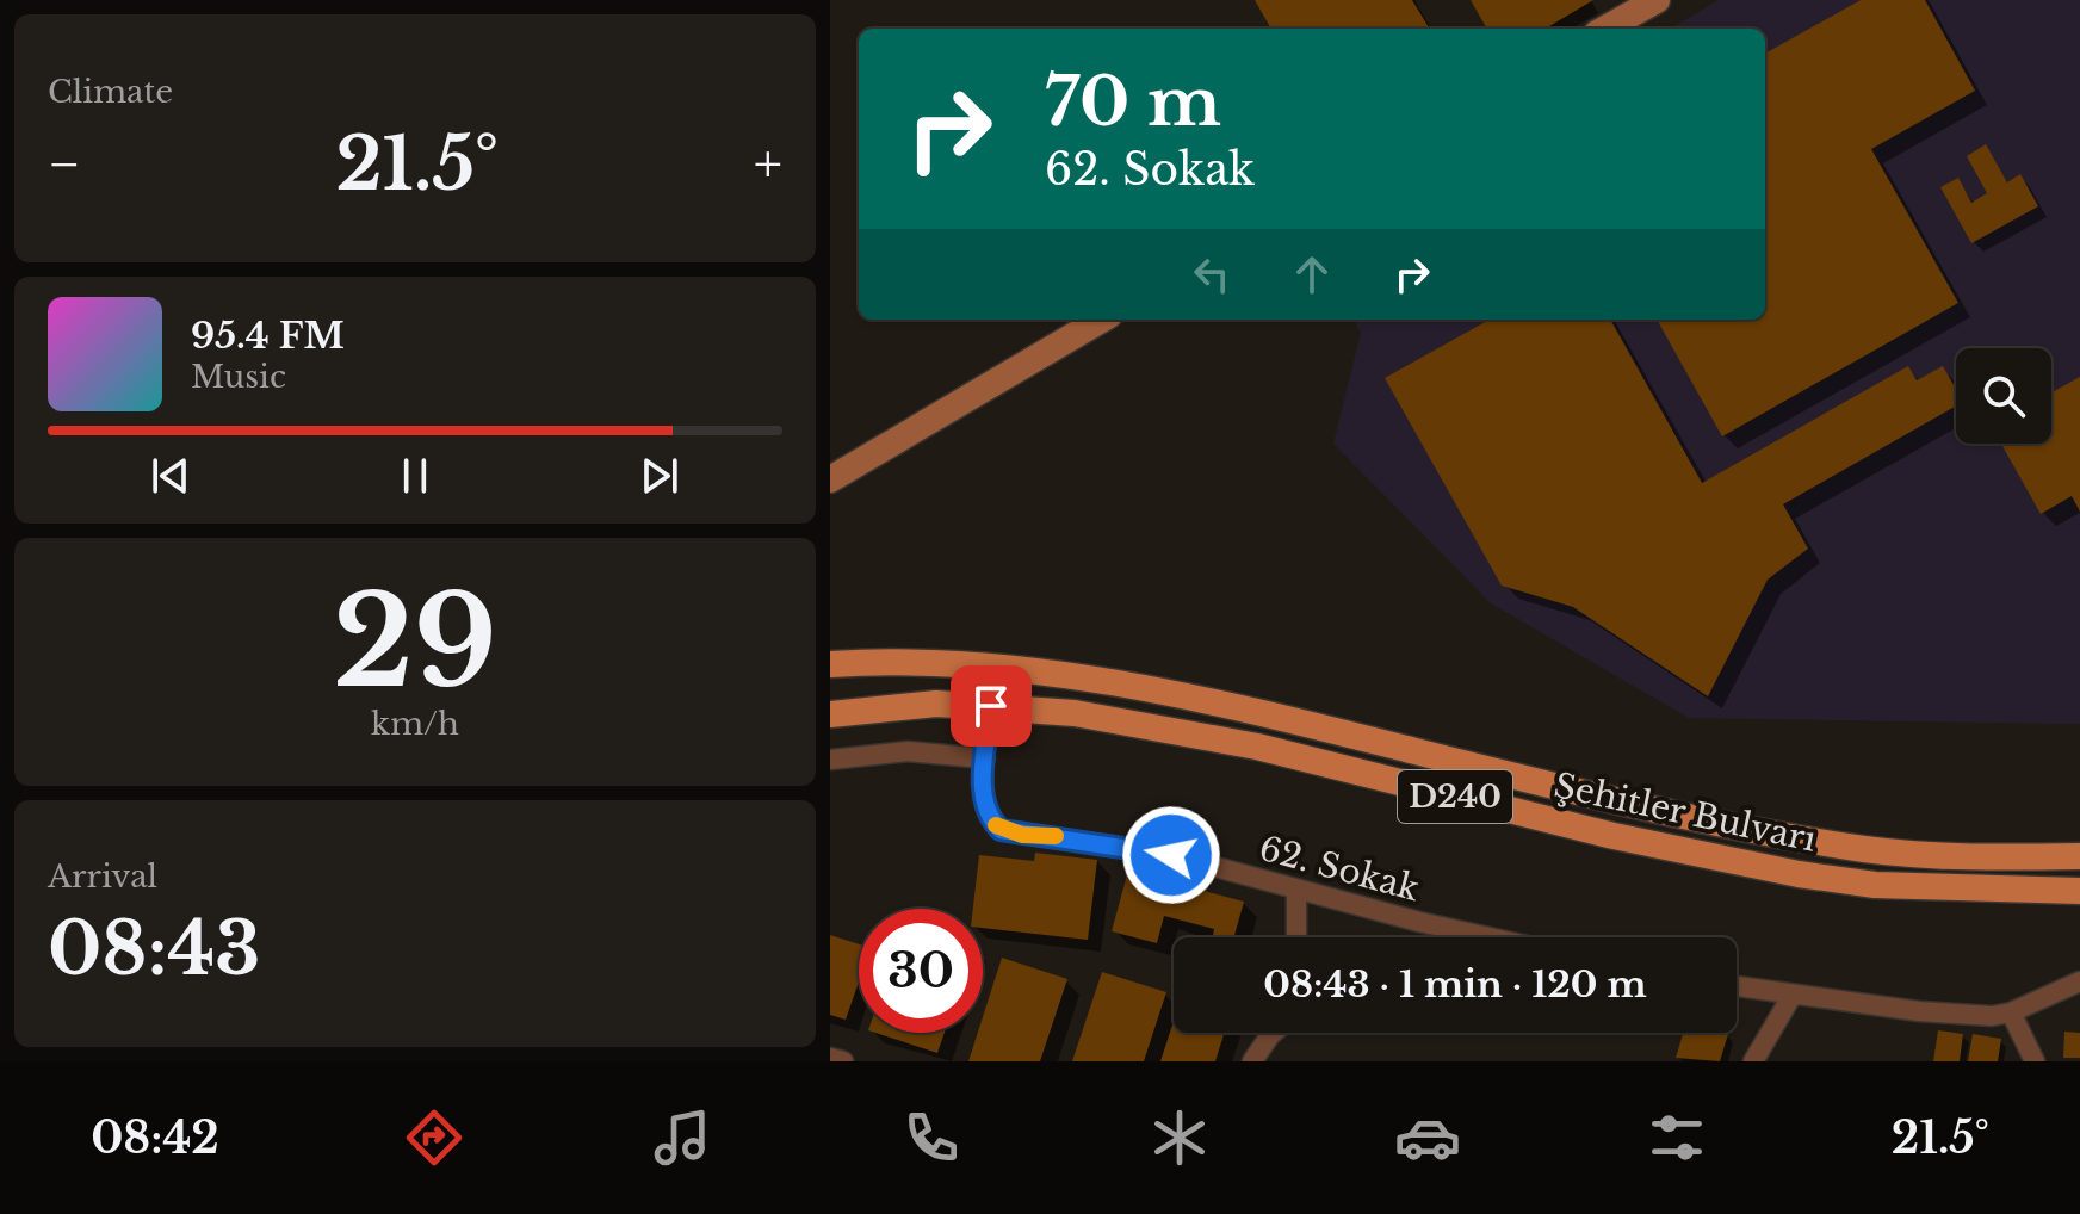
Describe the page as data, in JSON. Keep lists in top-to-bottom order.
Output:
{
  "streets": {
    "main road": ["D240", "Şehitler Bulvarı"],
    "street": ["62. Sokak"]
  },
  "crossings": [
    ["Şehitler Bulvarı", "62. Sokak"]
  ],
  "page": {
    "tile": [
      "Climate",
      ["29", "km/h"],
      ["Arrival", "08:43"]
    ],
    "turn": ["70 m", "62. Sokak"],
    "heat": ["−", "21.5°", "+"],
    "song": ["95.4 FM", "Music"],
    "limit": "30",
    "trip": "08:43 · 1 min · 120 m",
    "tabs": ["08:42", "21.5°"]
  }
}
